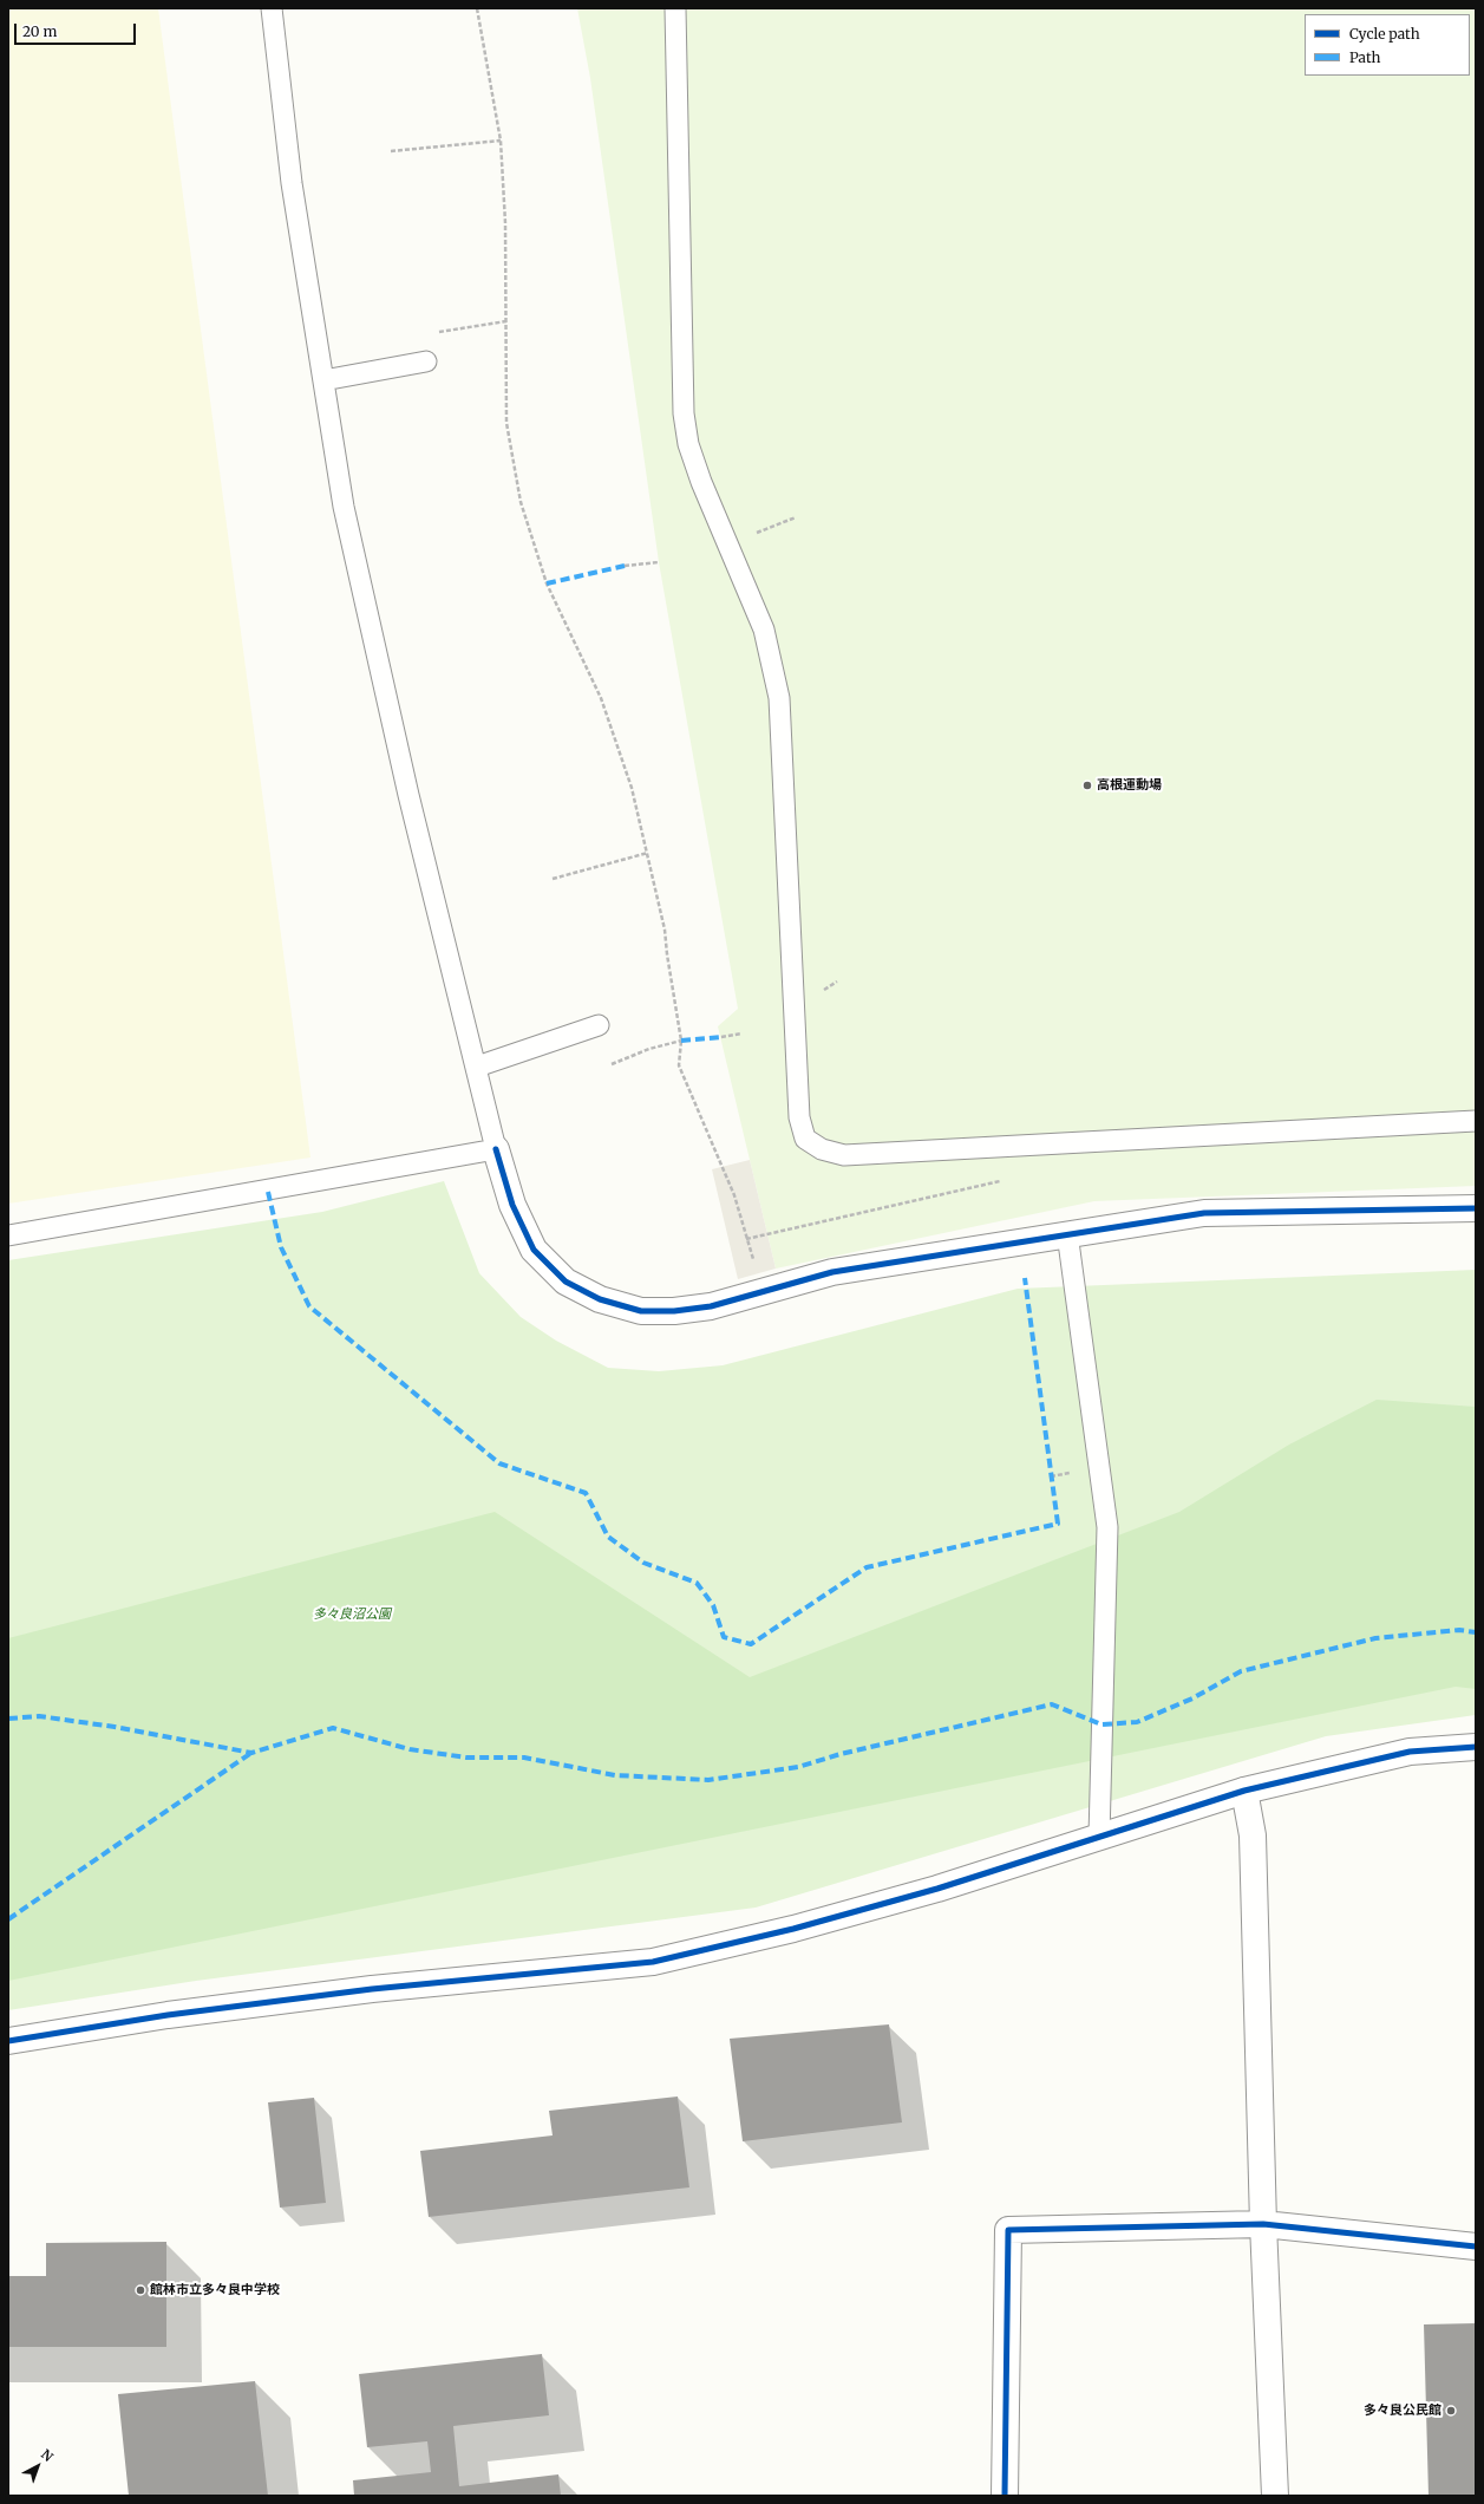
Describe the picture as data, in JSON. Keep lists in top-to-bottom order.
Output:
{
  "parks": ["多々良沼公園"],
  "places": ["高根運動場", "館林市立多々良中学校", "多々良公民館"],
  "legend": ["Cycle path", "Path"],
  "scale_bar": "20 m",
  "north": "top right"
}
